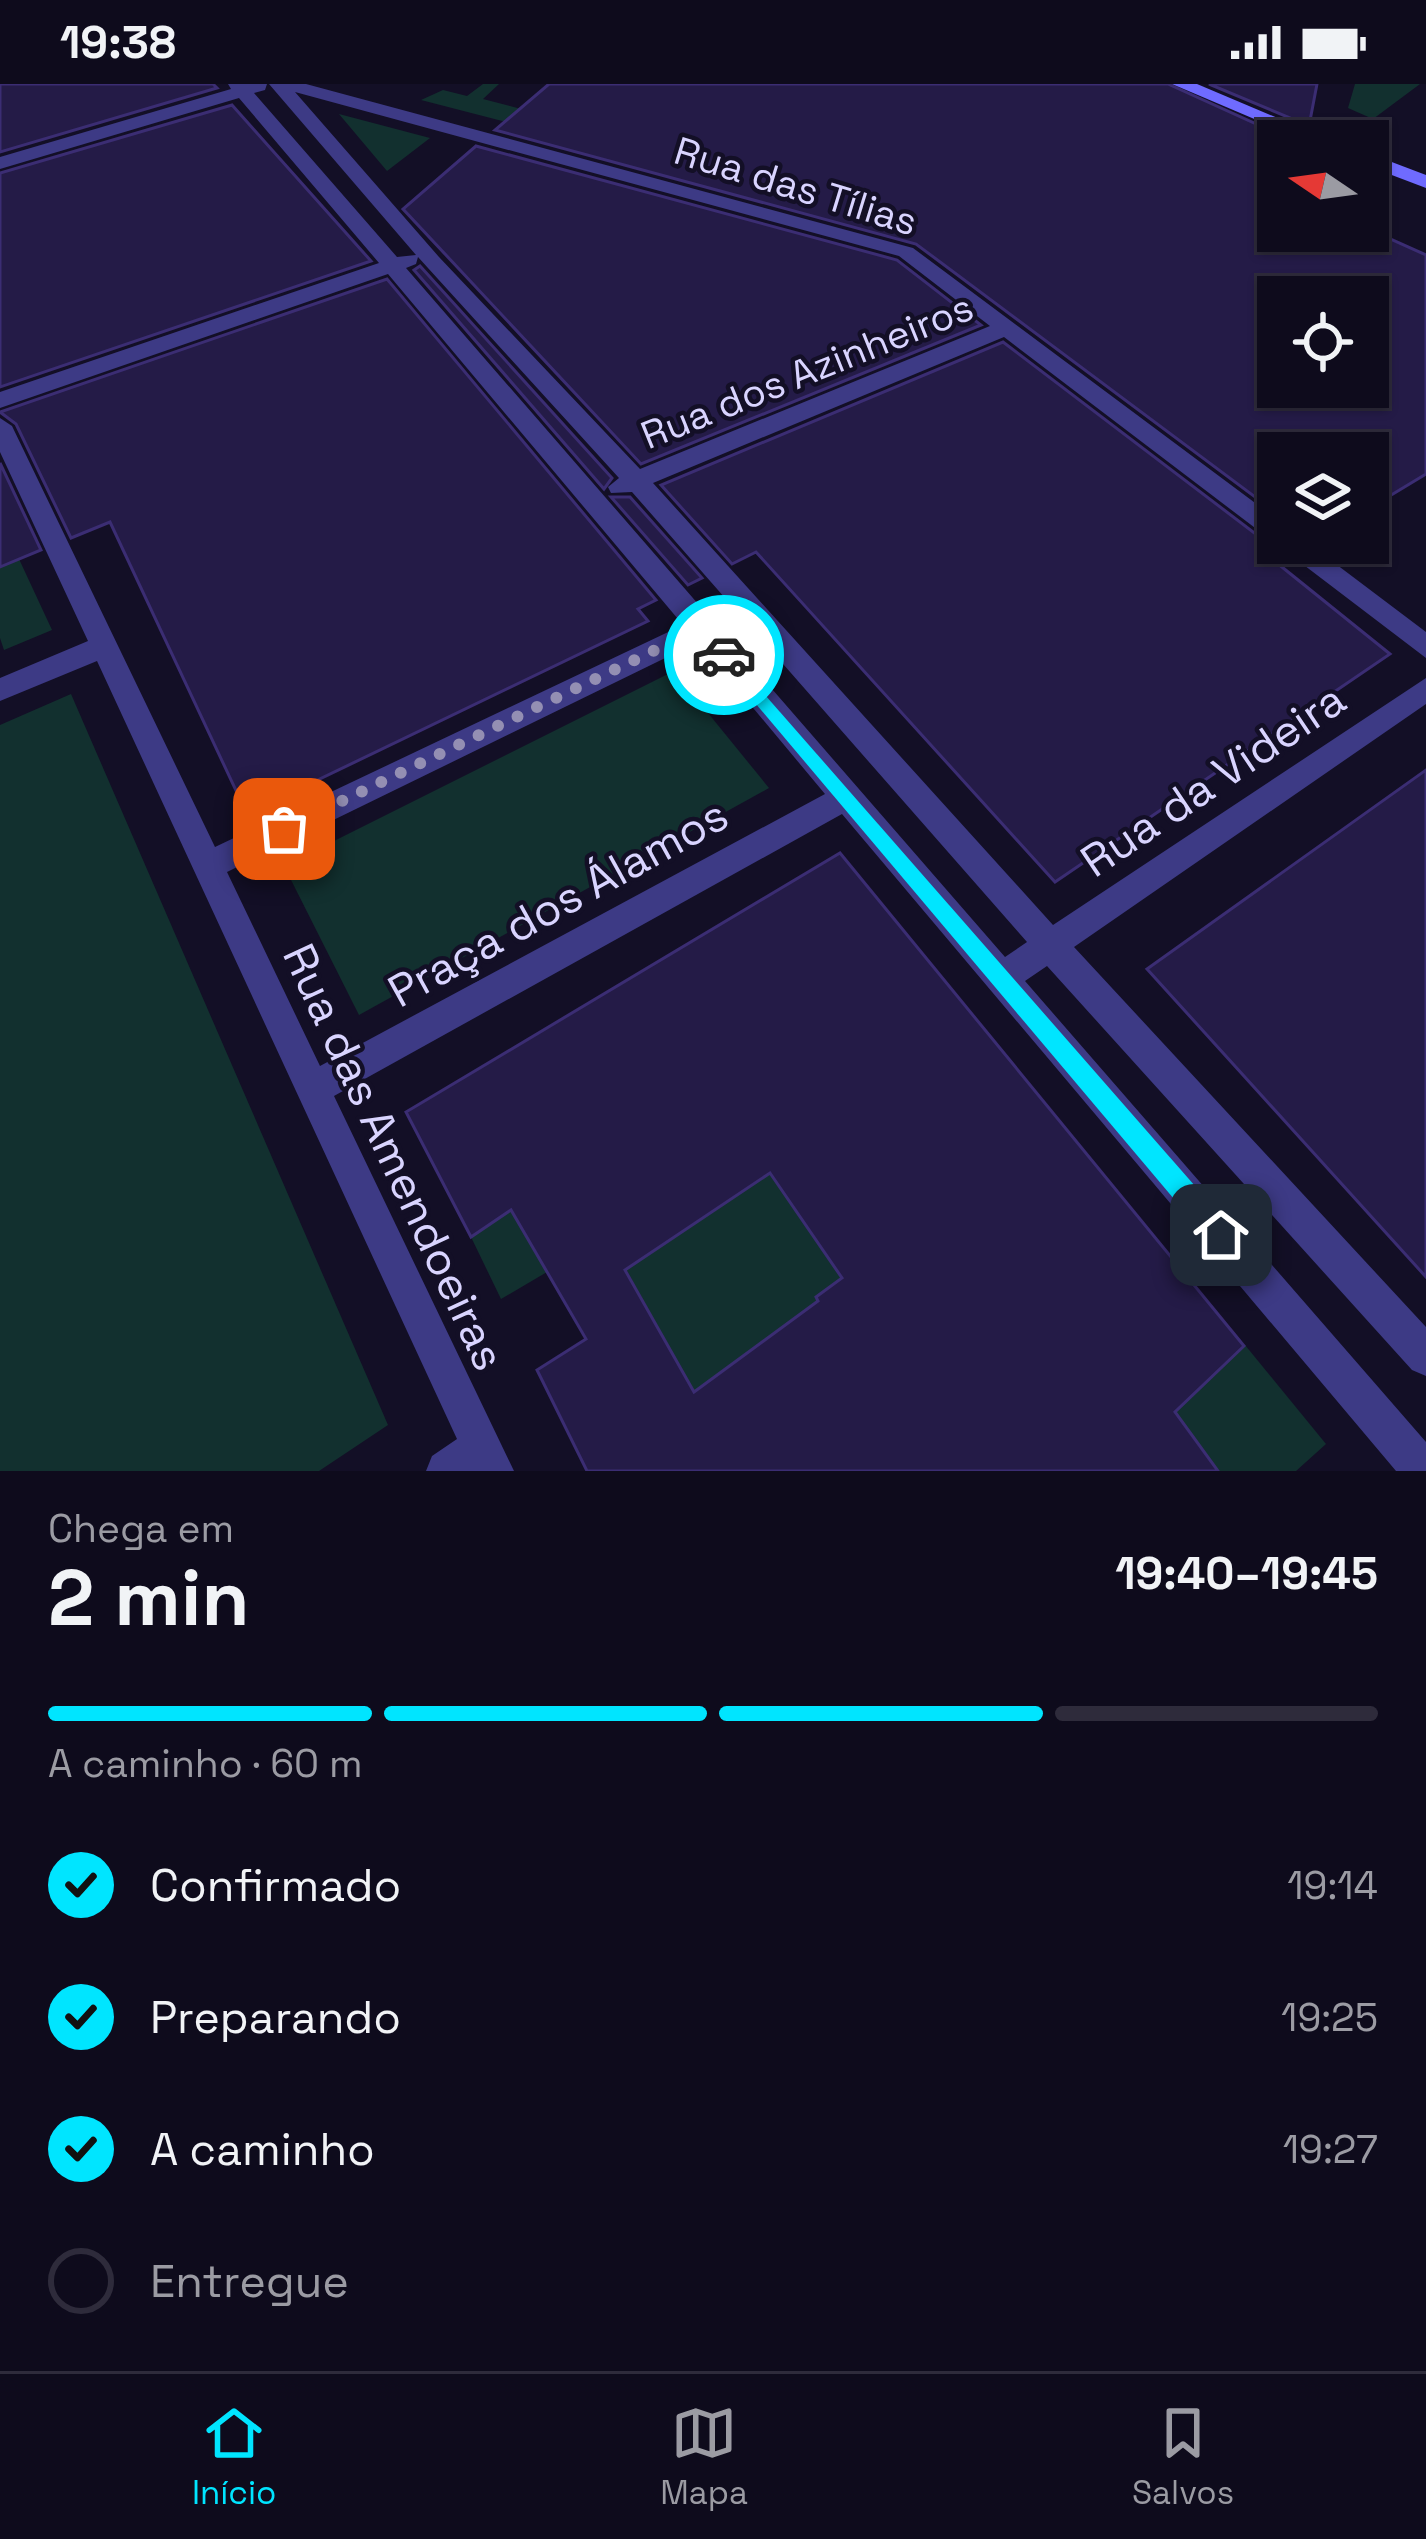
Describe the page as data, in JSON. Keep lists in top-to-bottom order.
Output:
{
  "streets": {
    "street": [
      "Rua das Tílias",
      "Rua dos Azinheiros",
      "Rua da Videira",
      "Praça dos Álamos",
      "Rua das Amendoeiras"
    ]
  },
  "crossings": [
    ["Rua das Tílias", "Rua dos Azinheiros"],
    ["Praça dos Álamos", "Rua das Amendoeiras"]
  ],
  "north": "left",
  "page": {
    "status": "19:38",
    "heading": ["2 min", "Chega em", "19:40–19:45"],
    "bar": "A caminho · 60 m",
    "list": [
      ["Confirmado", "19:14"],
      ["Preparando", "19:25"],
      ["A caminho", "19:27"],
      "Entregue"
    ],
    "tabs": ["Início", "Mapa", "Salvos"]
  }
}
